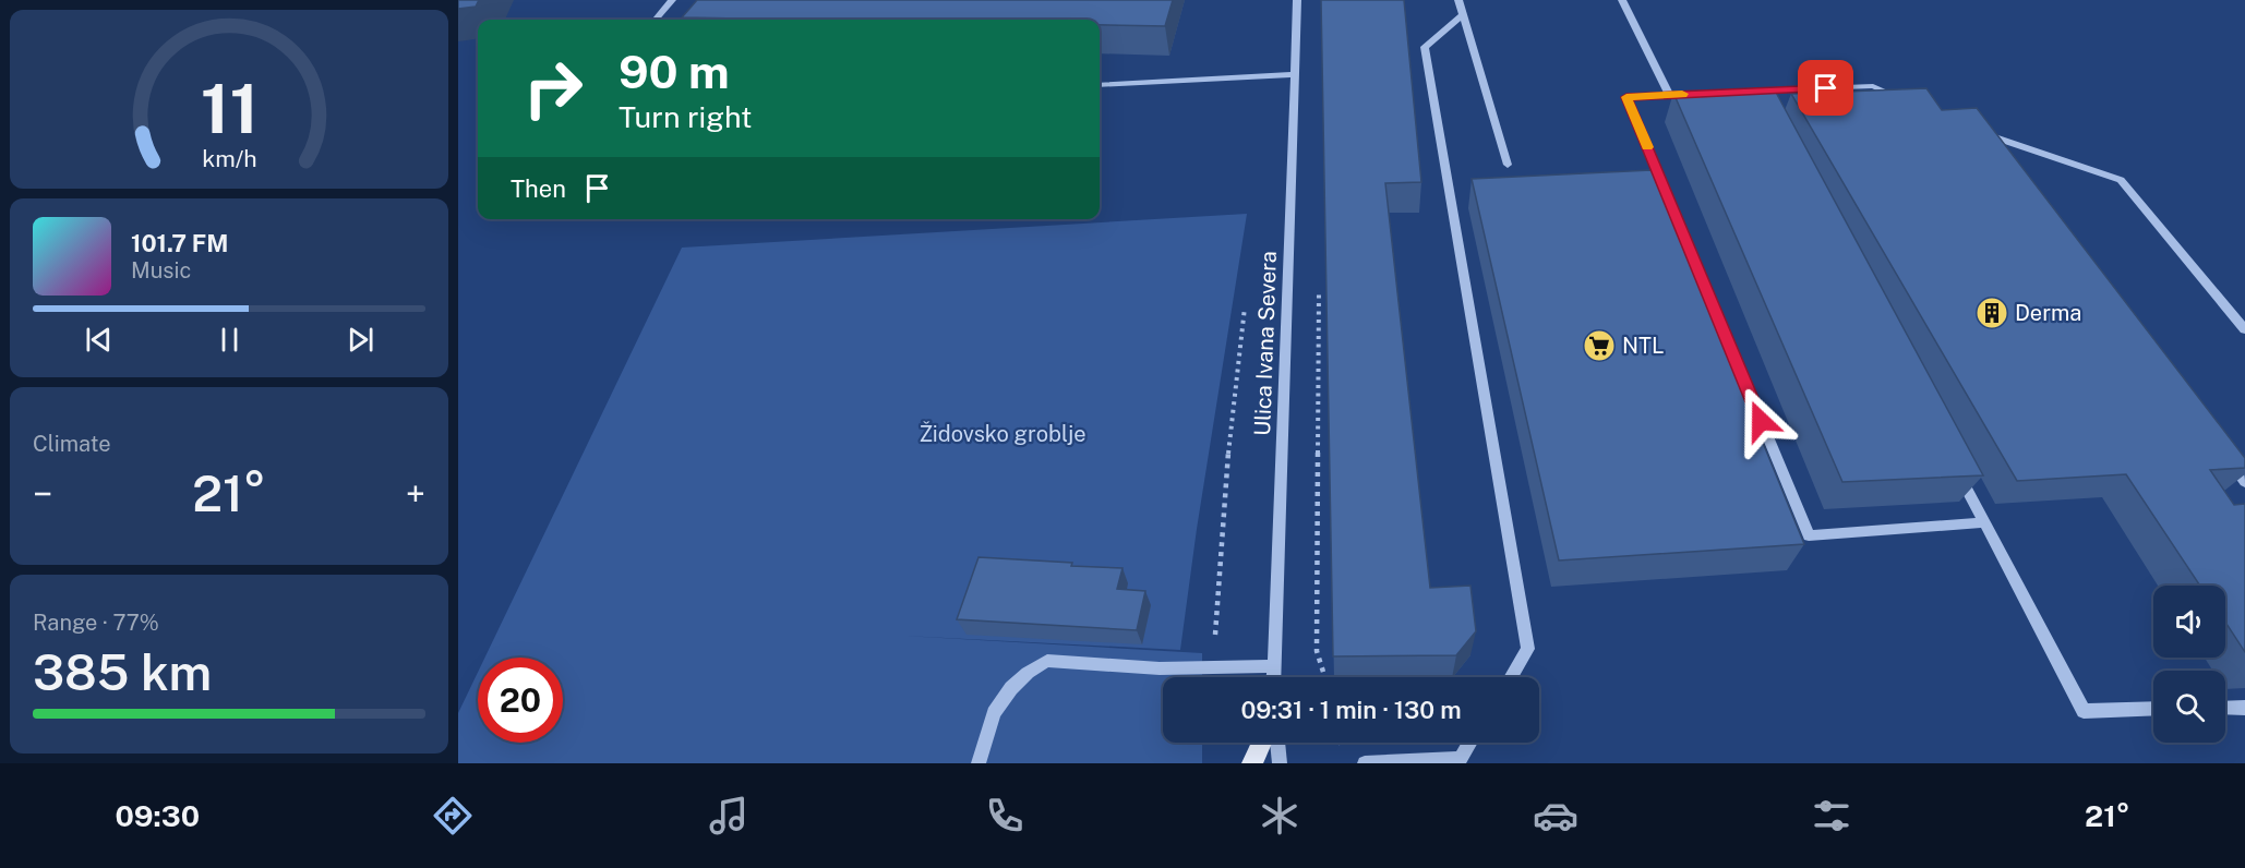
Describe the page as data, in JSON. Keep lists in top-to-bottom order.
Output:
{
  "streets": {
    "street": ["Ulica Ivana Severa"]
  },
  "parks": ["Židovsko groblje"],
  "places": {
    "building": ["Derma"],
    "supermarket": ["NTL"]
  },
  "page": {
    "turn": ["90 m", "Turn right"],
    "then": "Then",
    "song": ["101.7 FM", "Music"],
    "tile": [
      "Climate",
      ["Range · 77%", "385 km"]
    ],
    "heat": ["−", "21°", "+"],
    "limit": "20",
    "trip": "09:31 · 1 min · 130 m",
    "tabs": ["09:30", "21°"],
    "gauge": ["11", "km/h"]
  }
}
